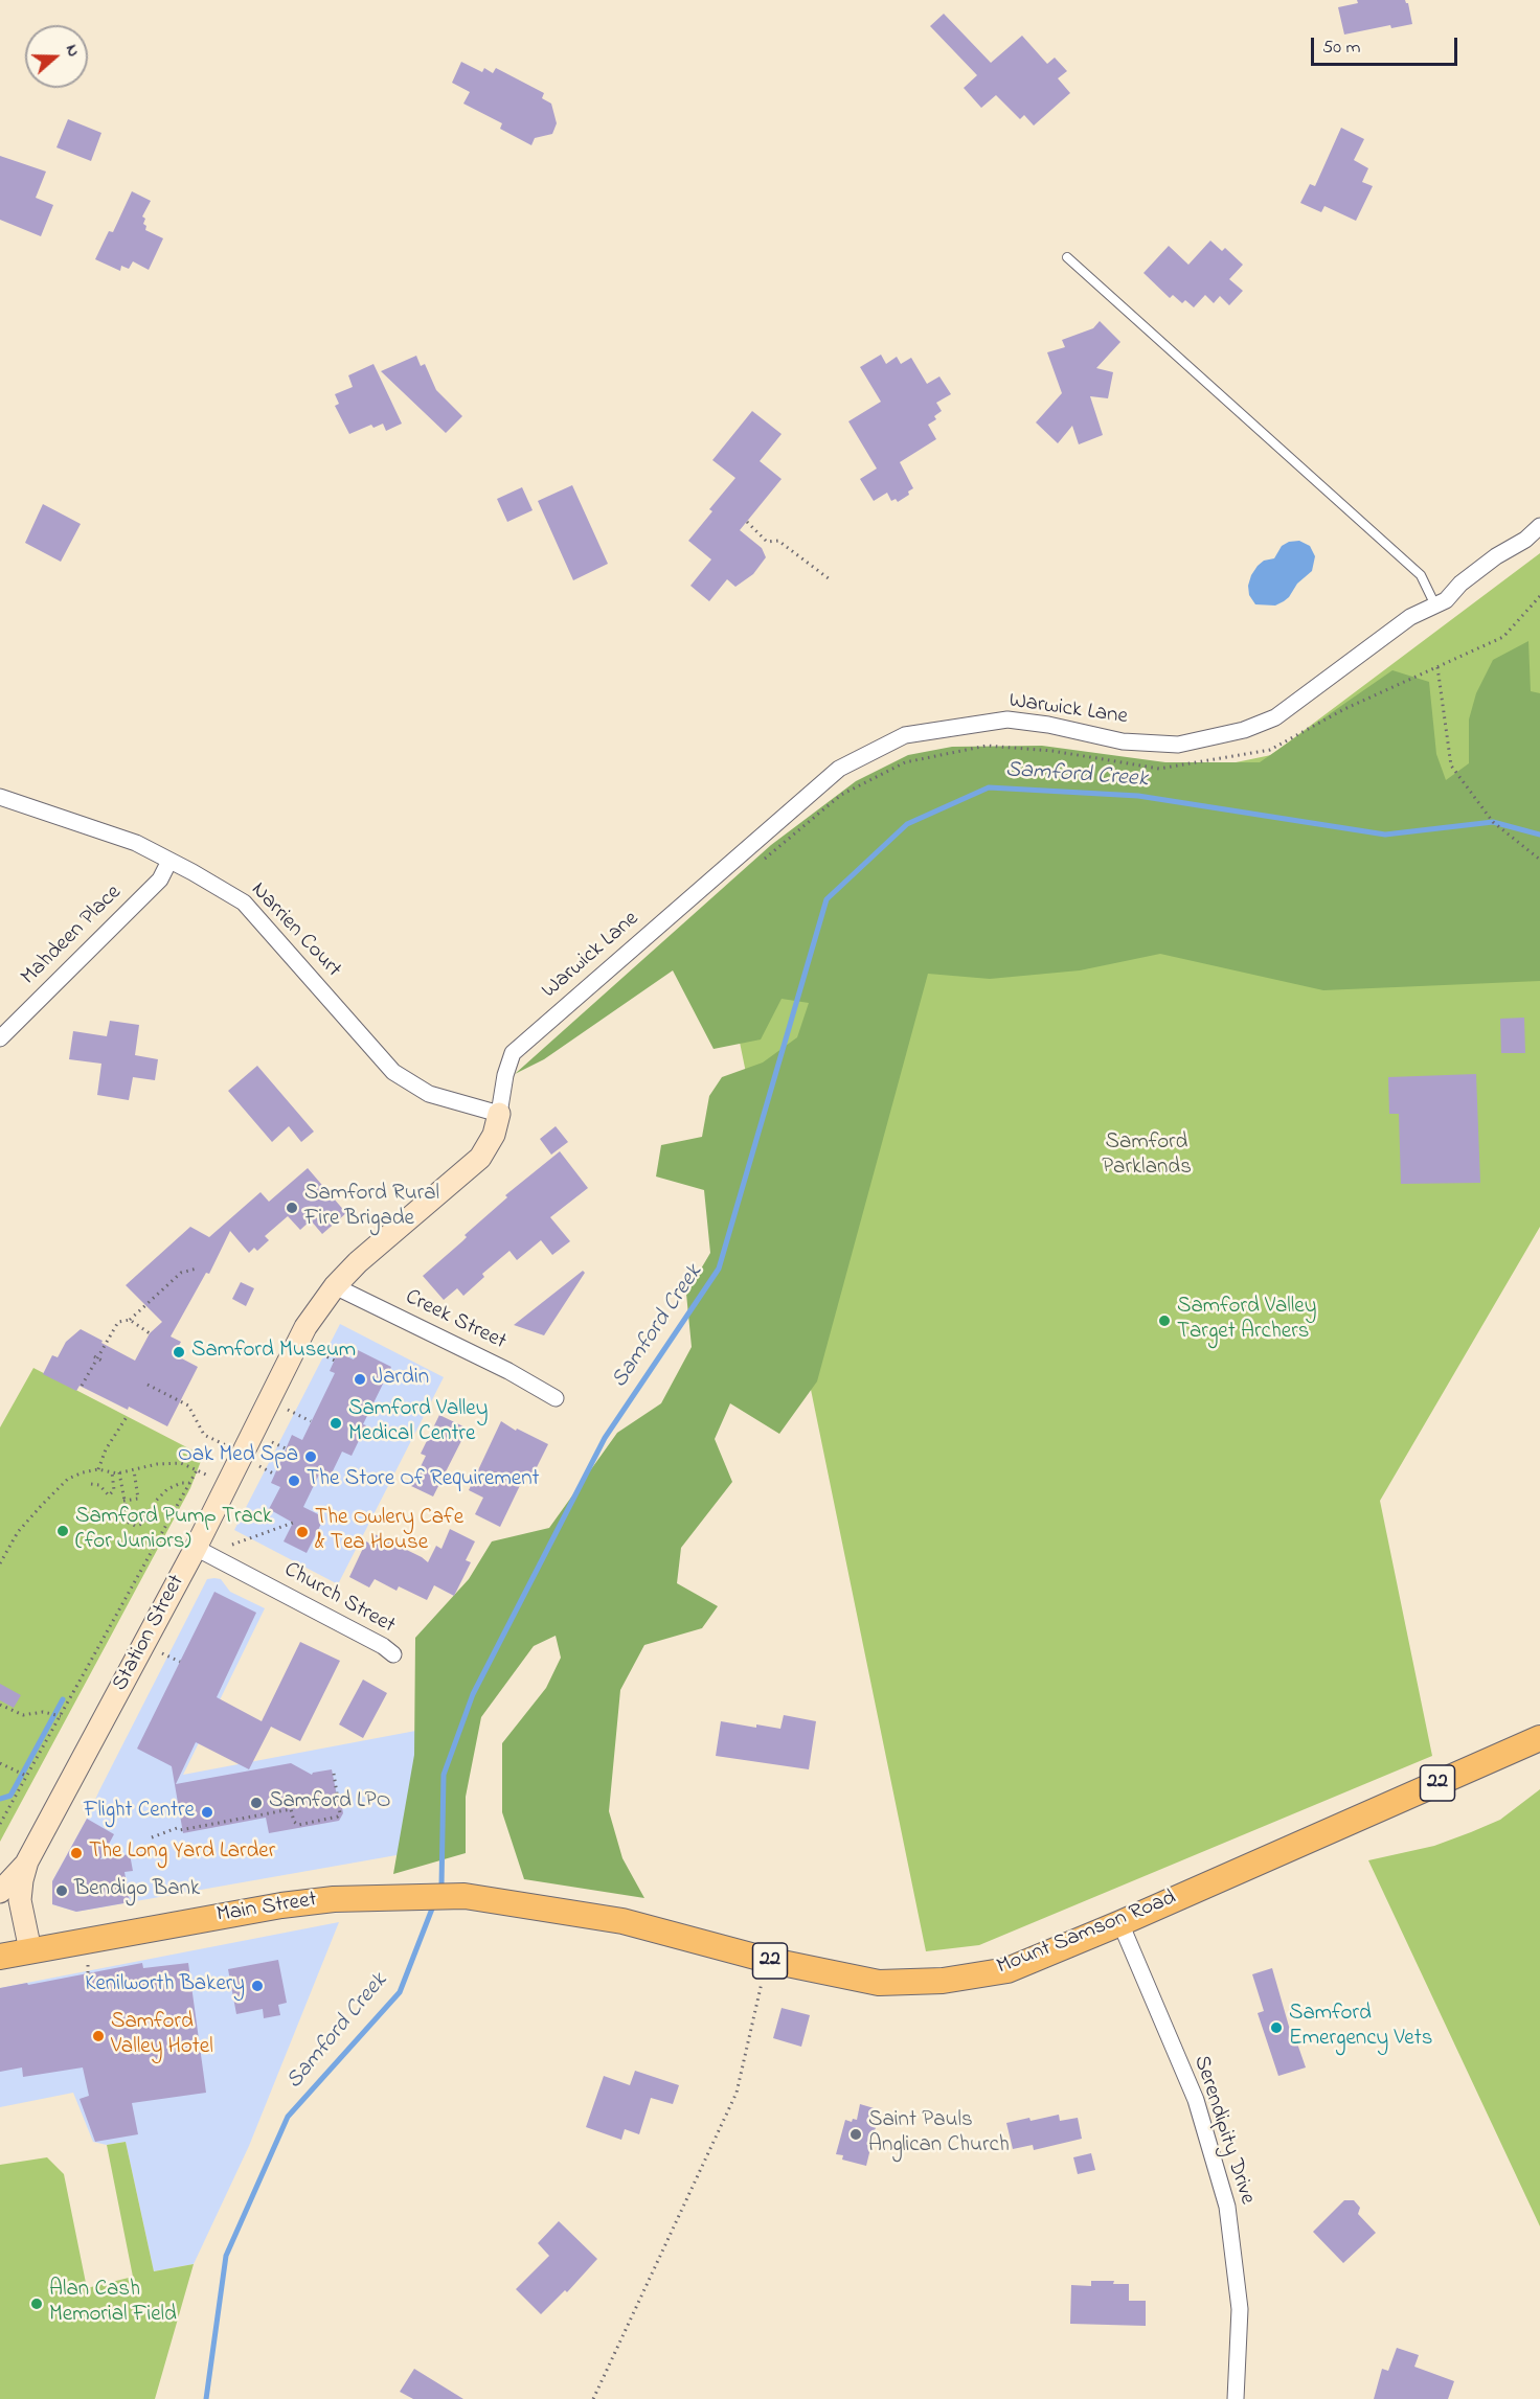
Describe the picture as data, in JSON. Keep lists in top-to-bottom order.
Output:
{
  "streets": {
    "main road": ["22", "Main Street", "Mount Samson Road"],
    "street": [
      "Warwick Lane",
      "Narrien Court",
      "Mahdeen Place",
      "Creek Street",
      "Church Street",
      "Station Street",
      "Serendipity Drive"
    ]
  },
  "crossings": [
    ["Warwick Lane", "Narrien Court"],
    ["Warwick Lane", "Station Street"],
    ["Narrien Court", "Mahdeen Place"],
    ["Narrien Court", "Station Street"],
    ["Creek Street", "Station Street"],
    ["Church Street", "Station Street"],
    ["Station Street", "Main Street"],
    ["Main Street", "Mount Samson Road"],
    ["Mount Samson Road", "Serendipity Drive"]
  ],
  "water": ["Samford Creek"],
  "parks": ["Samford Parklands"],
  "places": [
    "Samford Rural Fire Brigade",
    "Samford Valley Target Archers",
    "Samford Museum",
    "Jardin",
    "Samford Valley Medical Centre",
    "Oak Med Spa",
    "The Store Of Requirement",
    "Samford Pump Track (for Juniors)",
    "The Owlery Cafe & Tea House",
    "Samford LPO",
    "Flight Centre",
    "The Long Yard Larder",
    "Bendigo Bank",
    "Kenilworth Bakery",
    "Samford Emergency Vets",
    "Samford Valley Hotel",
    "Saint Pauls Anglican Church",
    "Alan Cash Memorial Field"
  ],
  "scale_bar": "50 m",
  "north": "right"
}
